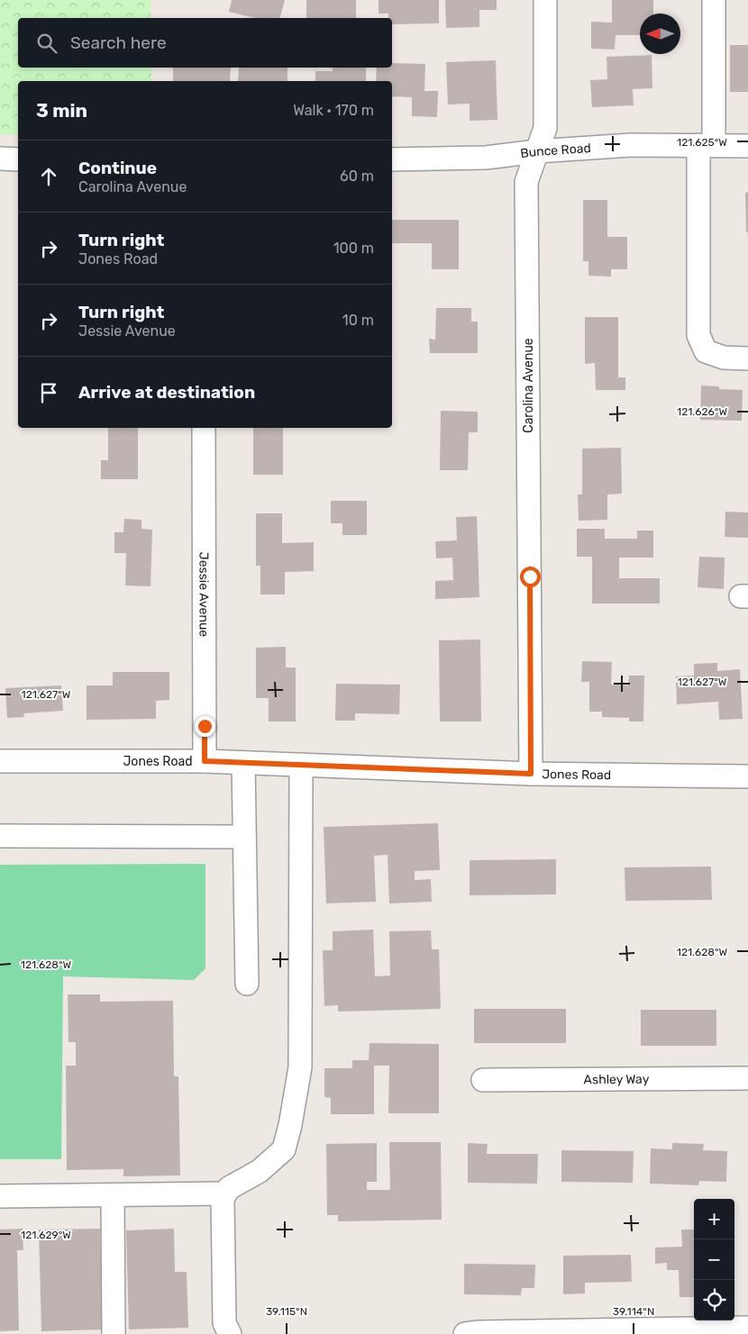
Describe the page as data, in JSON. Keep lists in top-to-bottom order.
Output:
{
  "streets": {
    "street": [
      "Bunce Road",
      "Carolina Avenue",
      "Jessie Avenue",
      "Jones Road",
      "Ashley Way"
    ]
  },
  "crossings": [
    ["Bunce Road", "Carolina Avenue"],
    ["Carolina Avenue", "Jones Road"],
    ["Jessie Avenue", "Jones Road"]
  ],
  "north": "left",
  "page": {
    "search": "Search here",
    "heading": ["3 min", "Walk · 170 m"],
    "list": [
      ["Continue", "Carolina Avenue", "60 m"],
      ["Turn right", "Jones Road", "100 m"],
      ["Turn right", "Jessie Avenue", "10 m"],
      "Arrive at destination"
    ],
    "map_buttons": ["+", "−"]
  },
  "coordinates": [
    "121.625°W",
    "121.626°W",
    "121.627°W",
    "121.628°W",
    "121.629°W",
    "39.115°N",
    "39.114°N"
  ]
}
